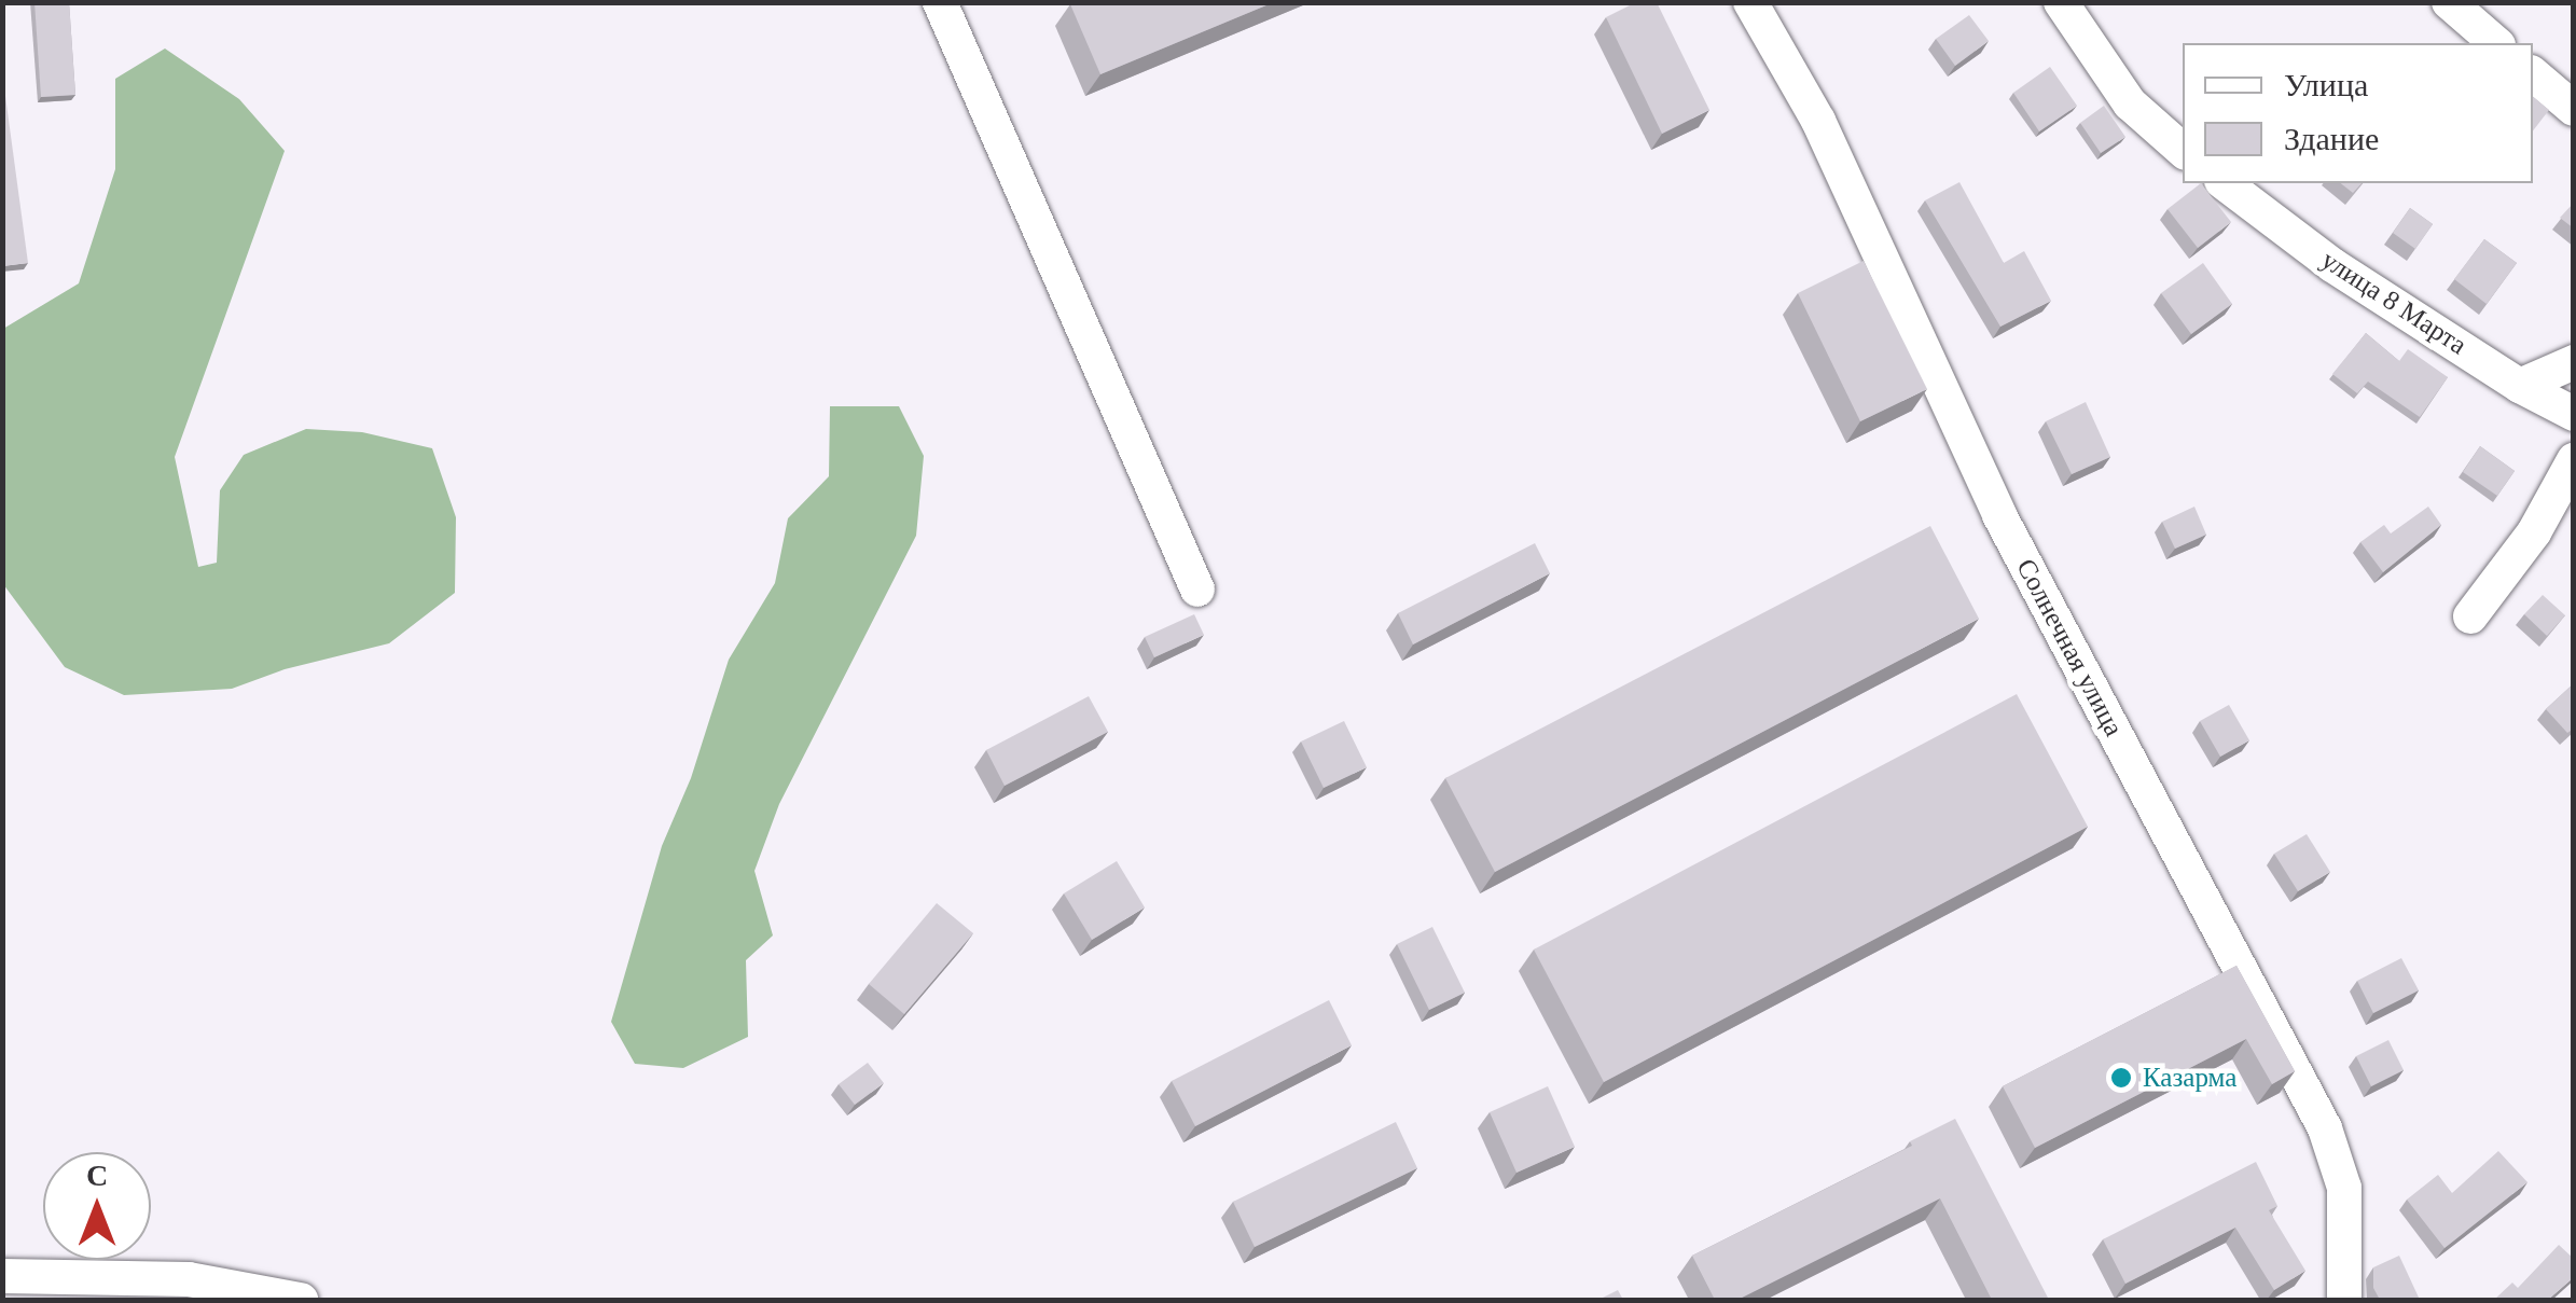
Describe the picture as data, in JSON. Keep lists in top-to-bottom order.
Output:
{
  "streets": {
    "street": ["улица 8 Марта", "Солнечная улица"]
  },
  "places": ["Казарма"],
  "legend": ["Улица", "Здание"],
  "north": "top"
}
